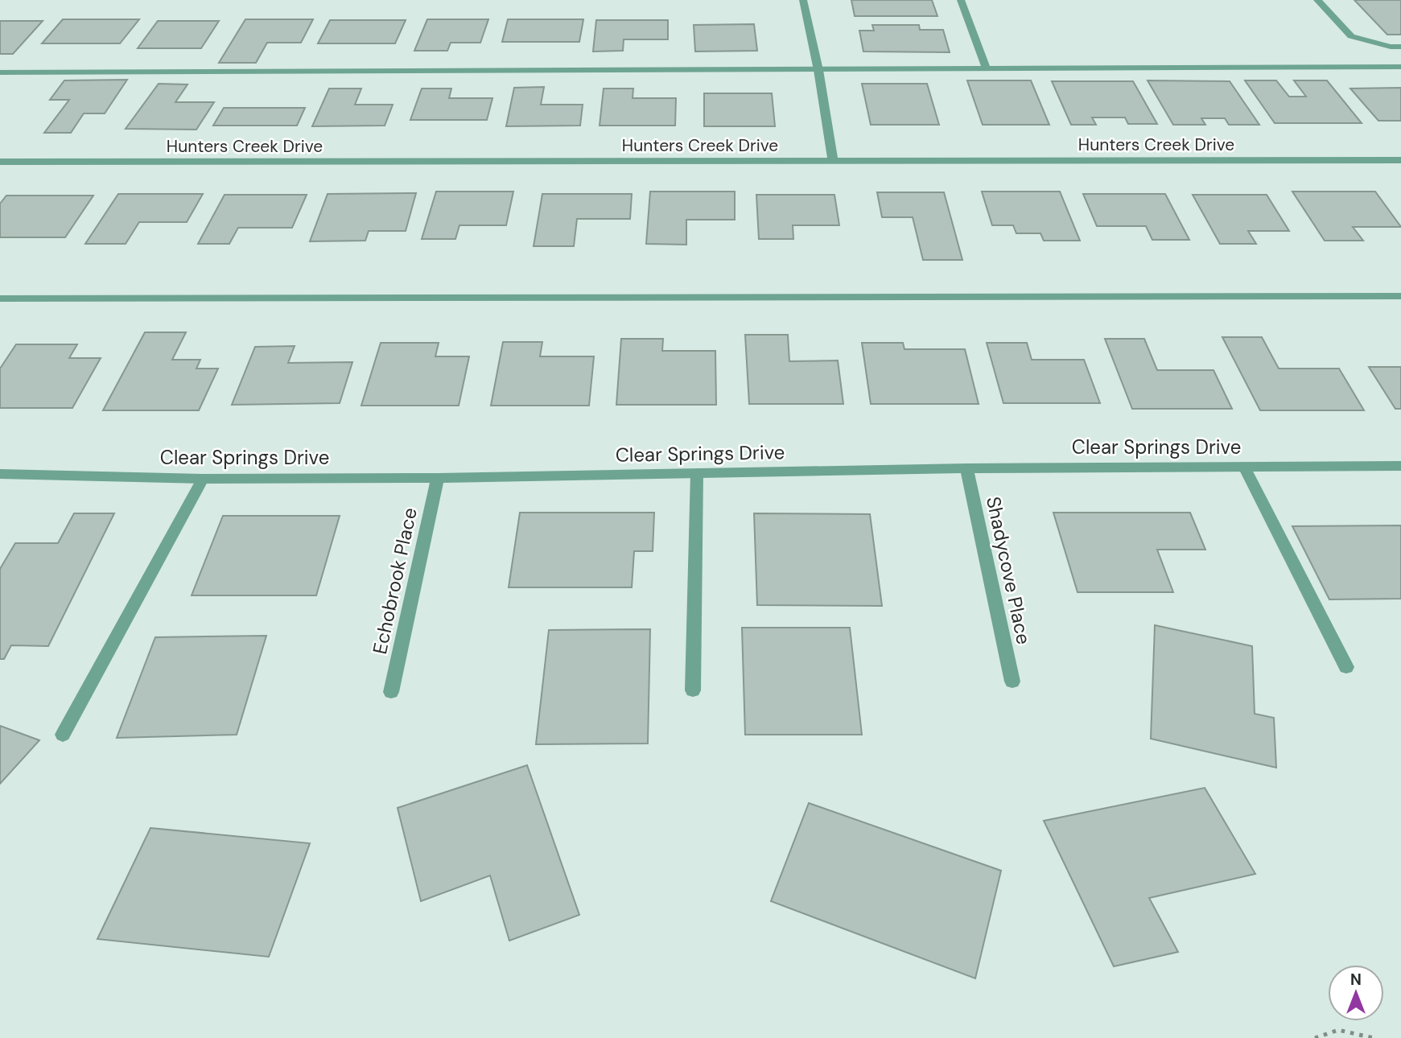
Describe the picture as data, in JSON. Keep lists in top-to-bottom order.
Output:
{
  "streets": {
    "street": [
      "Hunters Creek Drive",
      "Clear Springs Drive",
      "Shadycove Place",
      "Echobrook Place"
    ]
  },
  "crossings": [
    ["Clear Springs Drive", "Shadycove Place"],
    ["Clear Springs Drive", "Echobrook Place"]
  ],
  "north": "top"
}
